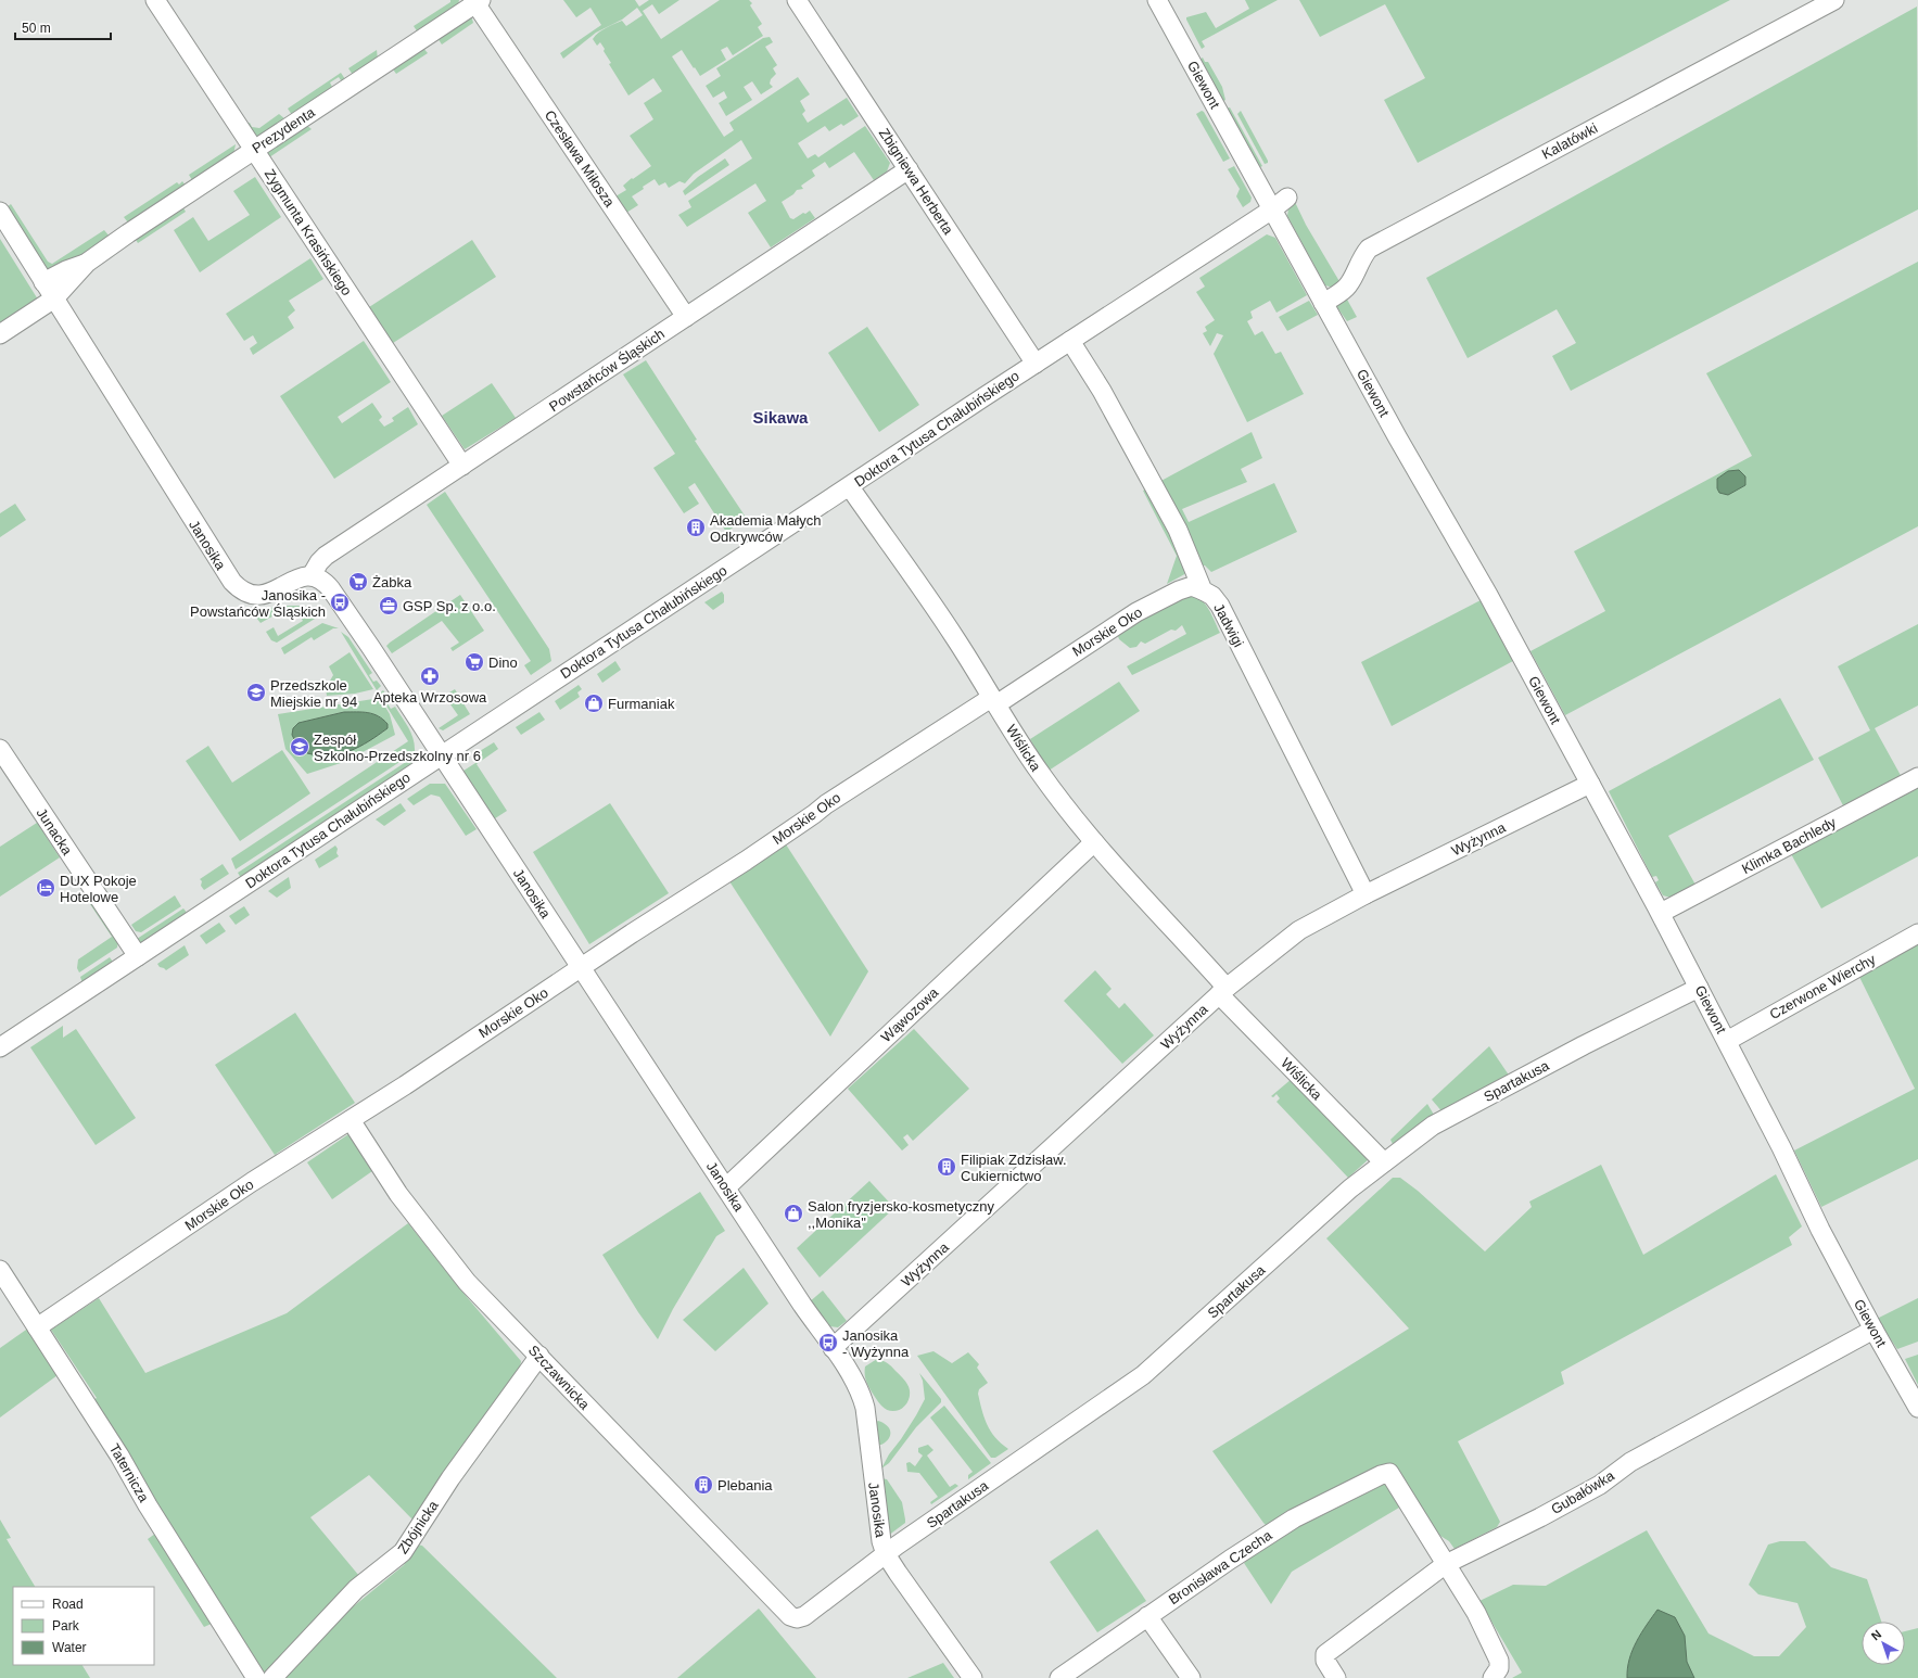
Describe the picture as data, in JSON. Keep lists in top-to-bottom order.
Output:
{
  "streets": {
    "street": [
      "Giewont",
      "Prezydenta",
      "Kalatówki",
      "Czesława Miłosza",
      "Zbigniewa Herberta",
      "Zygmunta Krasińskiego",
      "Powstańców Śląskich",
      "Doktora Tytusa Chałubińskiego",
      "Janosika",
      "Jadwigi",
      "Morskie Oko",
      "Wiślicka",
      "Junacka",
      "Wyżynna",
      "Klimka Bachledy",
      "Czerwone Wierchy",
      "Wąwozowa",
      "Spartakusa",
      "Szczawnicka",
      "Taternicza",
      "Gubałówka",
      "Zbójnicka",
      "Bronisława Czecha"
    ]
  },
  "crossings": [
    ["Giewont", "Kalatówki"],
    ["Giewont", "Doktora Tytusa Chałubińskiego"],
    ["Giewont", "Wyżynna"],
    ["Giewont", "Klimka Bachledy"],
    ["Giewont", "Czerwone Wierchy"],
    ["Giewont", "Spartakusa"],
    ["Giewont", "Gubałówka"],
    ["Prezydenta", "Czesława Miłosza"],
    ["Prezydenta", "Zygmunta Krasińskiego"],
    ["Prezydenta", "Janosika"],
    ["Czesława Miłosza", "Powstańców Śląskich"],
    ["Zbigniewa Herberta", "Powstańców Śląskich"],
    ["Zbigniewa Herberta", "Doktora Tytusa Chałubińskiego"],
    ["Zygmunta Krasińskiego", "Powstańców Śląskich"],
    ["Powstańców Śląskich", "Janosika"],
    ["Doktora Tytusa Chałubińskiego", "Janosika"],
    ["Doktora Tytusa Chałubińskiego", "Jadwigi"],
    ["Doktora Tytusa Chałubińskiego", "Wiślicka"],
    ["Doktora Tytusa Chałubińskiego", "Junacka"],
    ["Janosika", "Morskie Oko"],
    ["Janosika", "Wyżynna"],
    ["Janosika", "Wąwozowa"],
    ["Janosika", "Spartakusa"],
    ["Jadwigi", "Morskie Oko"],
    ["Jadwigi", "Wyżynna"],
    ["Morskie Oko", "Wiślicka"],
    ["Morskie Oko", "Szczawnicka"],
    ["Morskie Oko", "Taternicza"],
    ["Wiślicka", "Wyżynna"],
    ["Wiślicka", "Wąwozowa"],
    ["Wiślicka", "Spartakusa"],
    ["Spartakusa", "Szczawnicka"],
    ["Szczawnicka", "Zbójnicka"],
    ["Gubałówka", "Bronisława Czecha"]
  ],
  "districts": ["Sikawa"],
  "places": {
    "building": ["Akademia Małych Odkrywców", "Filipiak Zdzisław. Cukiernictwo", "Plebania"],
    "supermarket": ["Żabka", "Dino"],
    "bus stop": ["Janosika - Powstańców Śląskich", "Janosika - Wyżynna"],
    "office": ["GSP Sp. z o.o."],
    "pharmacy": ["Apteka Wrzosowa"],
    "school or university": ["Przedszkole Miejskie nr 94", "Zespół Szkolno-Przedszkolny nr 6"],
    "shop": ["Furmaniak", "Salon fryzjersko-kosmetyczny ,,Monika''"],
    "hotel": ["DUX Pokoje Hotelowe"]
  },
  "legend": ["Road", "Park", "Water"],
  "scale_bar": "50 m",
  "north": "top left"
}
